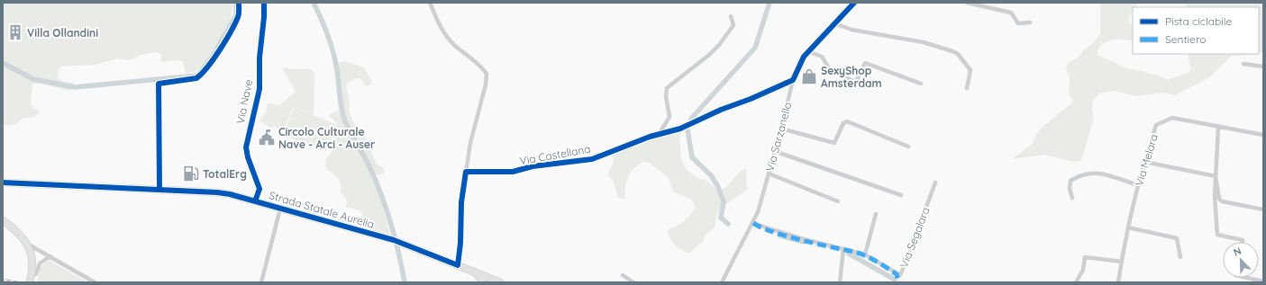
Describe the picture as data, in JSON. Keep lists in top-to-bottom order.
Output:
{
  "streets": {
    "main road": ["Strada Statale Aurelia"],
    "street": [
      "Via Nave",
      "Via Sarzanello",
      "Via Castellana",
      "Via Melara",
      "Via Segalara"
    ]
  },
  "crossings": [
    ["Via Nave", "Strada Statale Aurelia"],
    ["Via Sarzanello", "Via Castellana"],
    ["Via Sarzanello", "Via Segalara"]
  ],
  "places": {
    "building": ["Villa Ollandini"],
    "shop": ["SexyShop Amsterdam"],
    "public building": ["Circolo Culturale Nave - Arci - Auser"],
    "fuel station": ["TotalErg"]
  },
  "legend": ["Pista ciclabile", "Sentiero"],
  "north": "top left"
}
